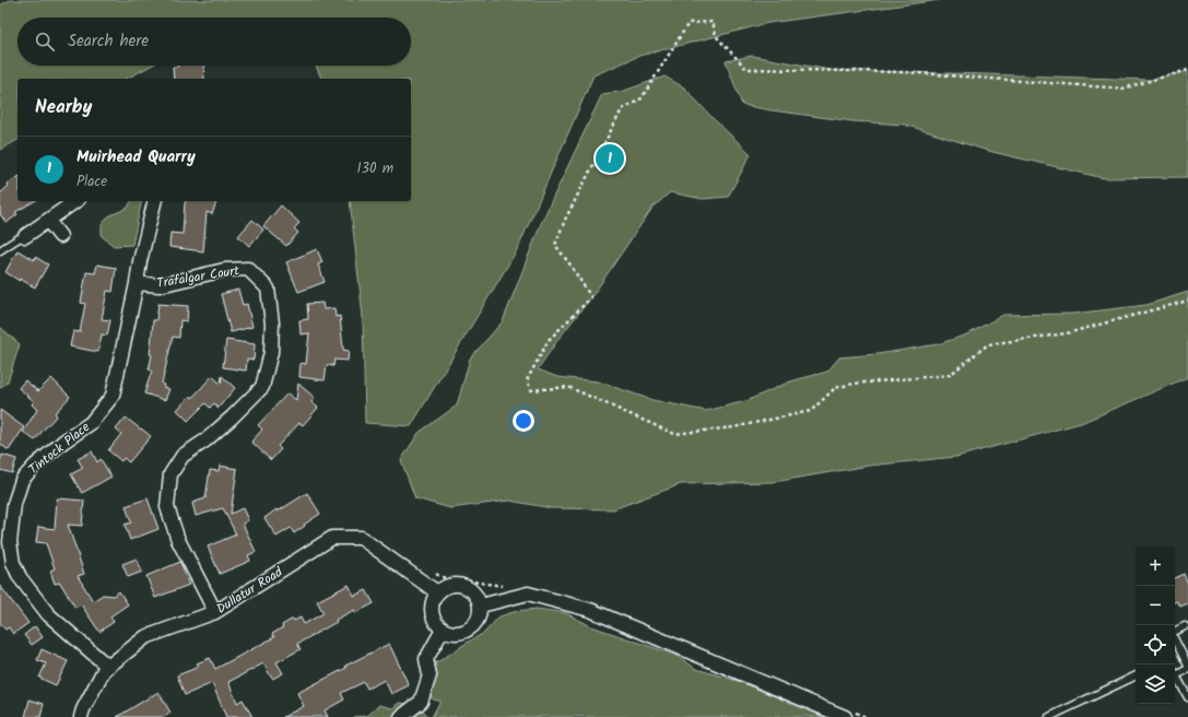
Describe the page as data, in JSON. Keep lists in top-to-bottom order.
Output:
{
  "streets": {
    "street": ["Trafalgar Court", "Tintock Place", "Dullatur Road"]
  },
  "crossings": [
    ["Trafalgar Court", "Tintock Place"],
    ["Trafalgar Court", "Dullatur Road"],
    ["Tintock Place", "Dullatur Road"]
  ],
  "page": {
    "search": "Search here",
    "heading": "Nearby",
    "list": [
      {
        "mark": "1",
        "name": "Muirhead Quarry",
        "note": "Place",
        "value": "130 m"
      }
    ],
    "pins": "1",
    "map_buttons": ["+", "−"]
  }
}
